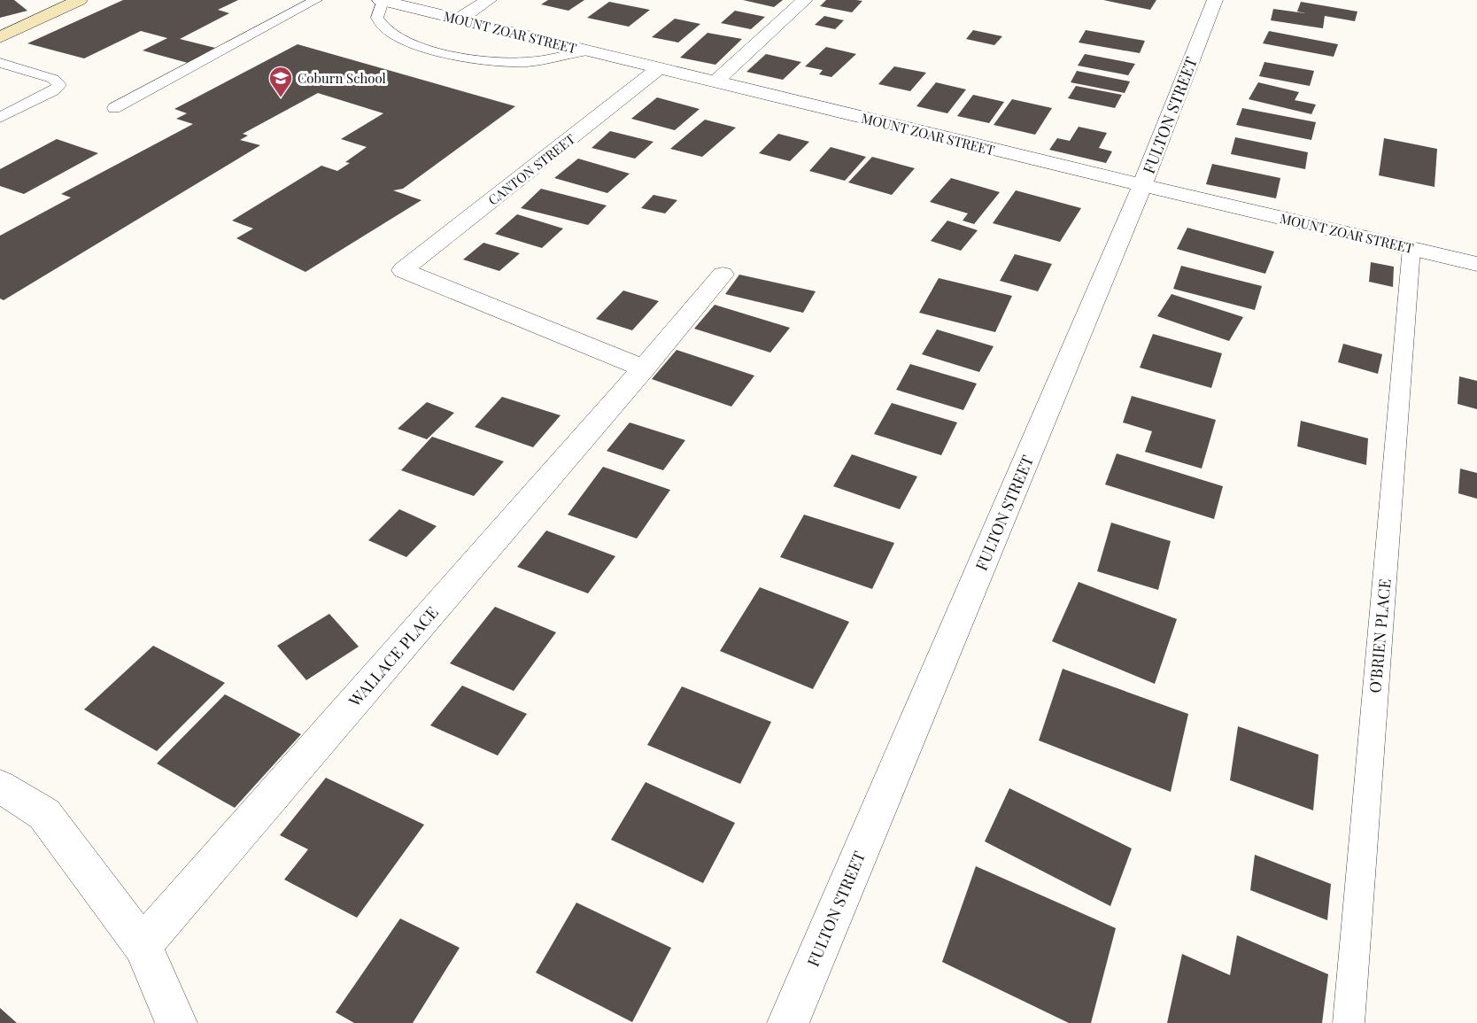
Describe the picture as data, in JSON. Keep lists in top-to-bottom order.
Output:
{
  "streets": {
    "street": [
      "MOUNT ZOAR STREET",
      "FULTON STREET",
      "CANTON STREET",
      "WALLACE PLACE"
    ],
    "lane": ["O'BRIEN PLACE"]
  },
  "crossings": [
    ["MOUNT ZOAR STREET", "FULTON STREET"],
    ["MOUNT ZOAR STREET", "CANTON STREET"],
    ["MOUNT ZOAR STREET", "O'BRIEN PLACE"],
    ["CANTON STREET", "WALLACE PLACE"]
  ],
  "places": {
    "school or university": ["Coburn School"]
  }
}
